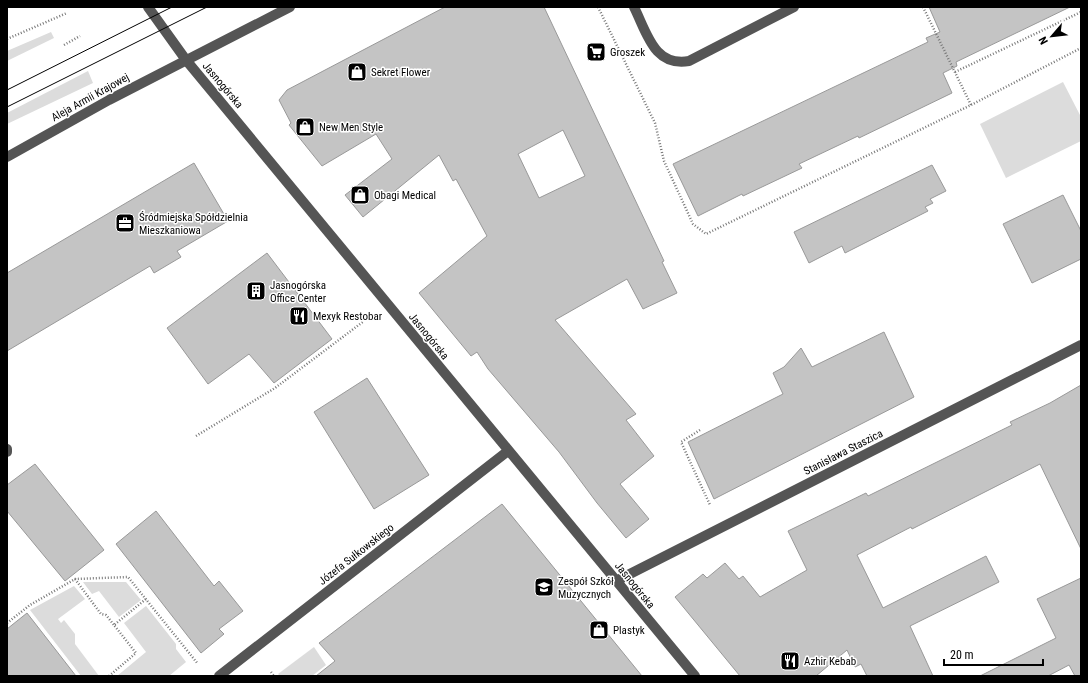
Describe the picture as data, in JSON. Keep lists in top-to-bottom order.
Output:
{
  "streets": {
    "street": [
      "Jasnogórska",
      "Aleja Armii Krajowej",
      "Stanisława Staszica",
      "Józefa Sułkowskiego"
    ]
  },
  "crossings": [
    ["Jasnogórska", "Aleja Armii Krajowej"],
    ["Jasnogórska", "Stanisława Staszica"],
    ["Jasnogórska", "Józefa Sułkowskiego"]
  ],
  "places": {
    "supermarket": ["Groszek"],
    "shop": [
      "Sekret Flower",
      "New Men Style",
      "Obagi Medical",
      "Plastyk"
    ],
    "office": ["Śródmiejska Spółdzielnia Mieszkaniowa"],
    "building": ["Jasnogórska Office Center"],
    "restaurant": ["Mexyk Restobar", "Azhir Kebab"],
    "school or university": ["Zespół Szkół Muzycznych"]
  },
  "scale_bar": "20 m",
  "north": "bottom left"
}
